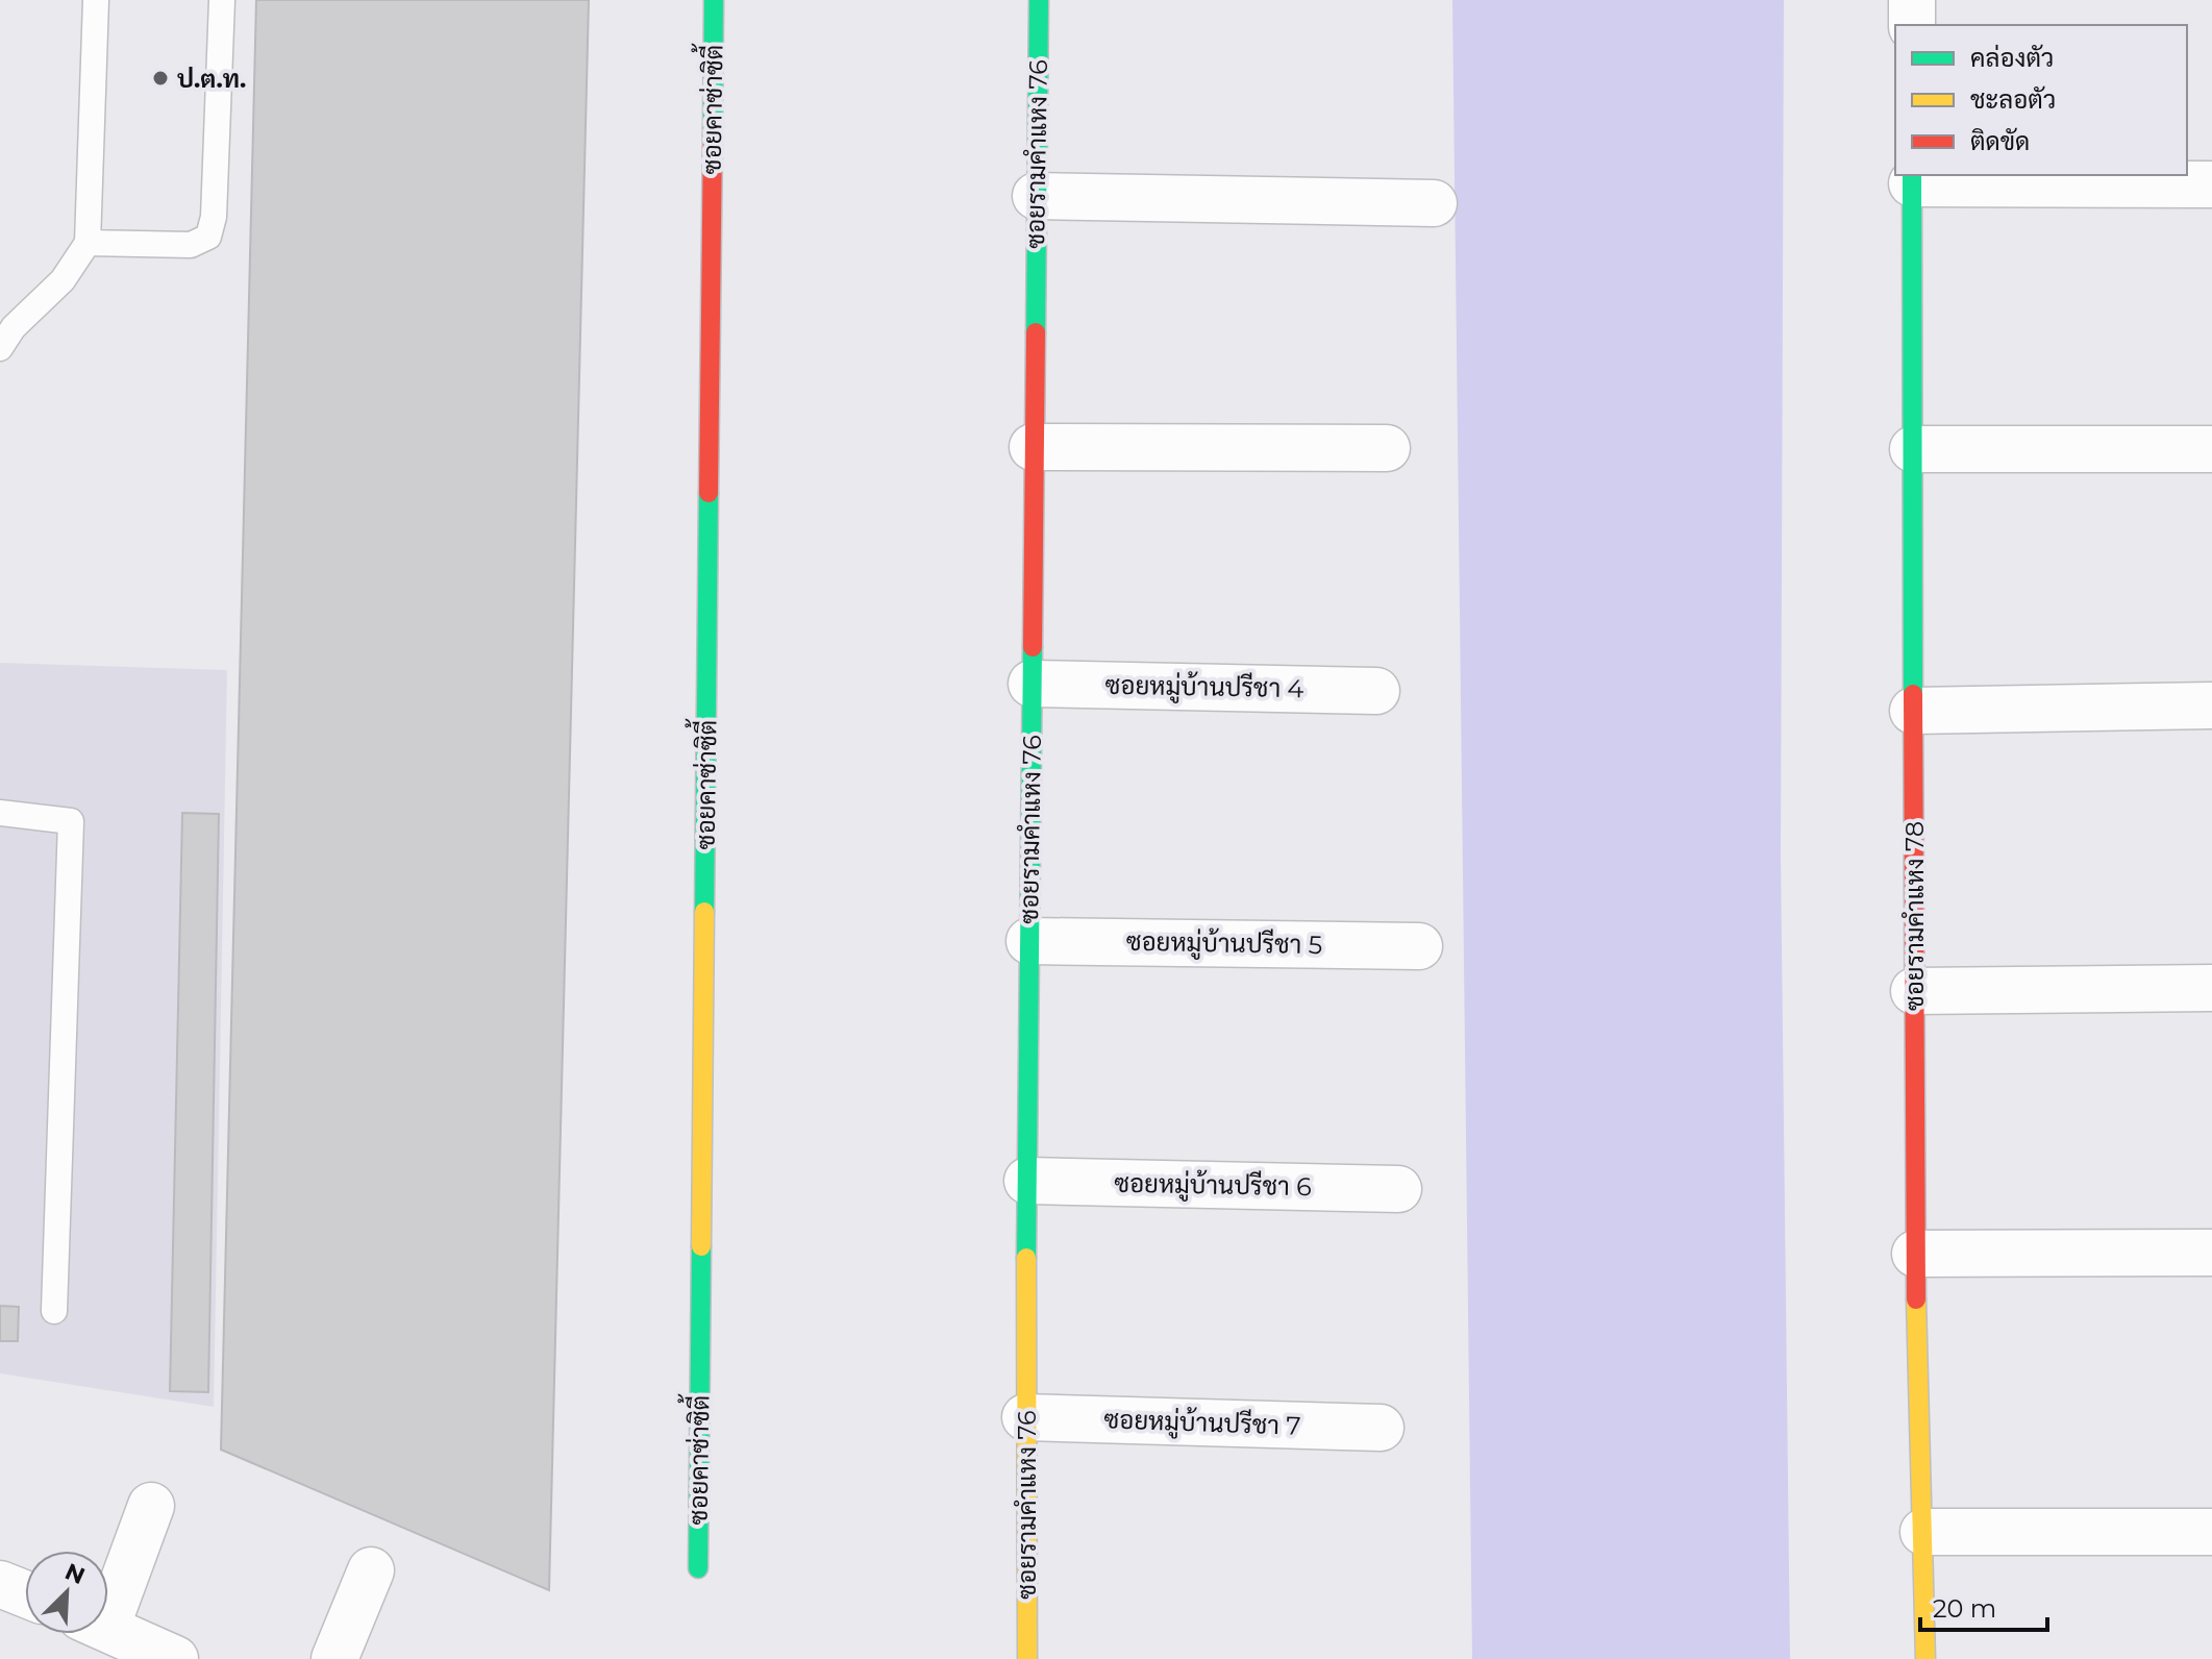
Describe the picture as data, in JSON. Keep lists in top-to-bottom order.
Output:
{
  "streets": {
    "street": [
      "ซอยคาซ่าซิตี้",
      "ซอยรามคำแหง 76",
      "ซอยหมู่บ้านปรีชา 4",
      "ซอยรามคำแหง 78",
      "ซอยหมู่บ้านปรีชา 5",
      "ซอยหมู่บ้านปรีชา 6",
      "ซอยหมู่บ้านปรีชา 7"
    ]
  },
  "crossings": [
    ["ซอยรามคำแหง 76", "ซอยหมู่บ้านปรีชา 4"],
    ["ซอยรามคำแหง 76", "ซอยหมู่บ้านปรีชา 5"],
    ["ซอยรามคำแหง 76", "ซอยหมู่บ้านปรีชา 6"],
    ["ซอยรามคำแหง 76", "ซอยหมู่บ้านปรีชา 7"]
  ],
  "places": ["ป.ต.ท."],
  "legend": ["คล่องตัว", "ชะลอตัว", "ติดขัด"],
  "scale_bar": "20 m",
  "north": "top right"
}
